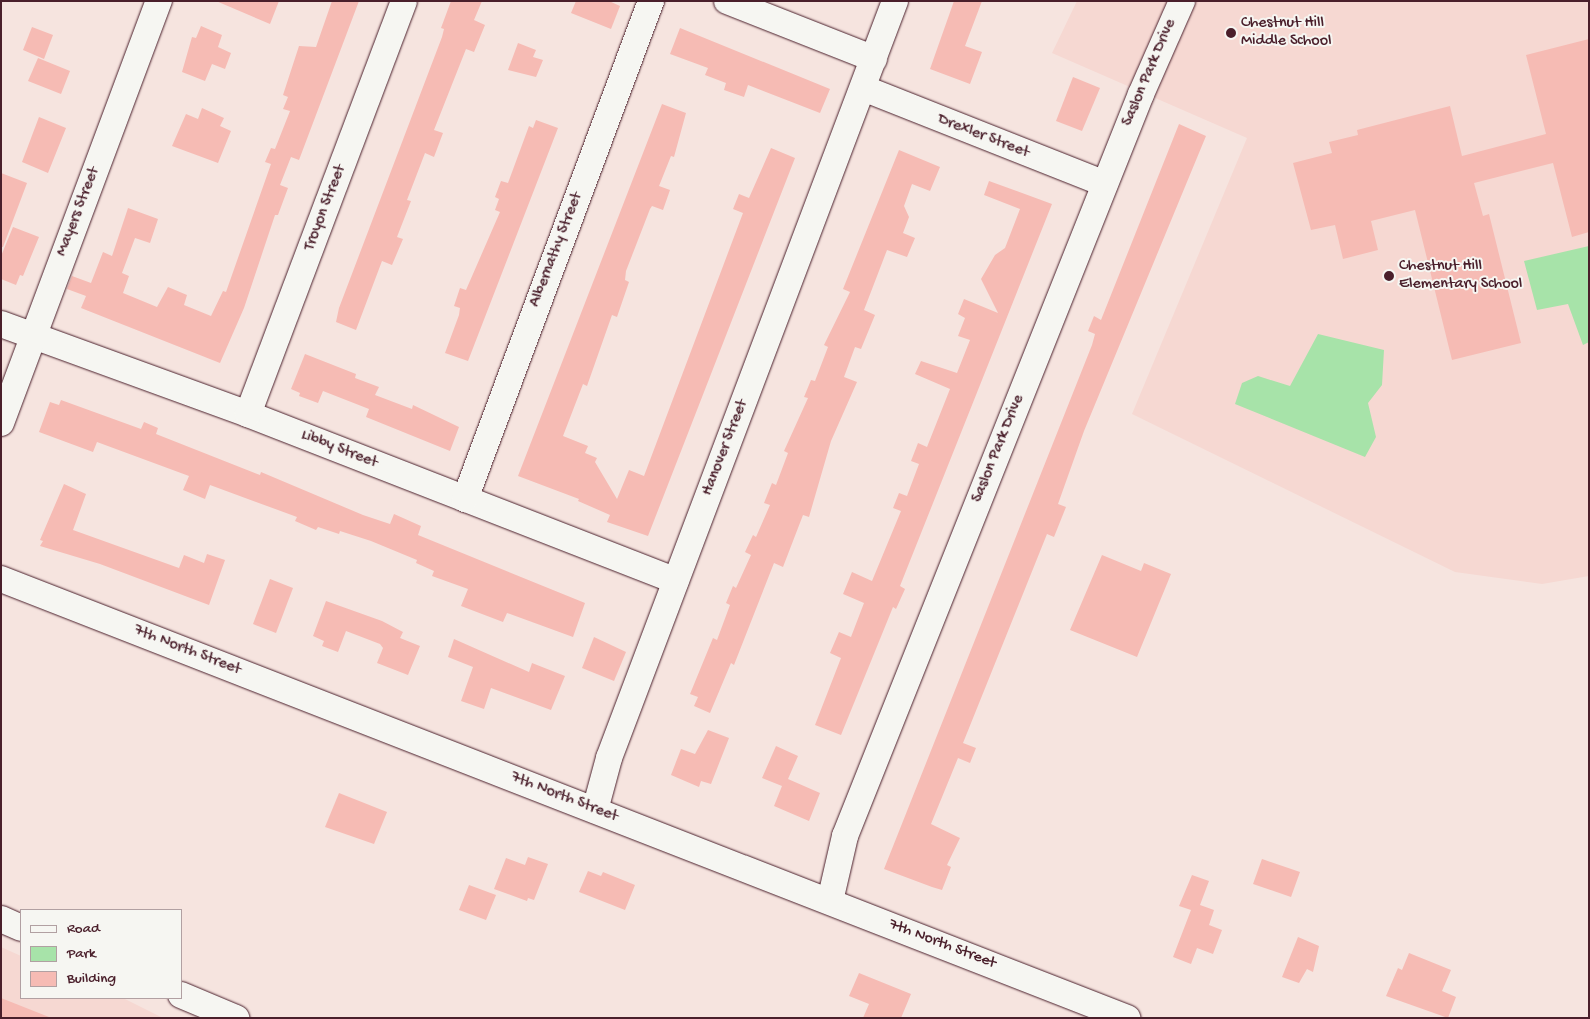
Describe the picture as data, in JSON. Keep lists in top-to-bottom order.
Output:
{
  "streets": {
    "street": [
      "Saslon Park Drive",
      "Drexler Street",
      "Troyon Street",
      "Mayers Street",
      "Albernathy Street",
      "Hanover Street",
      "Libby Street",
      "7th North Street"
    ]
  },
  "crossings": [
    ["Saslon Park Drive", "Drexler Street"],
    ["Saslon Park Drive", "7th North Street"],
    ["Drexler Street", "Hanover Street"],
    ["Troyon Street", "Libby Street"],
    ["Mayers Street", "Libby Street"],
    ["Albernathy Street", "Libby Street"],
    ["Hanover Street", "Libby Street"],
    ["Hanover Street", "7th North Street"]
  ],
  "places": ["Chestnut Hill Middle School", "Chestnut Hill Elementary School"],
  "legend": ["Road", "Park", "Building"]
}
